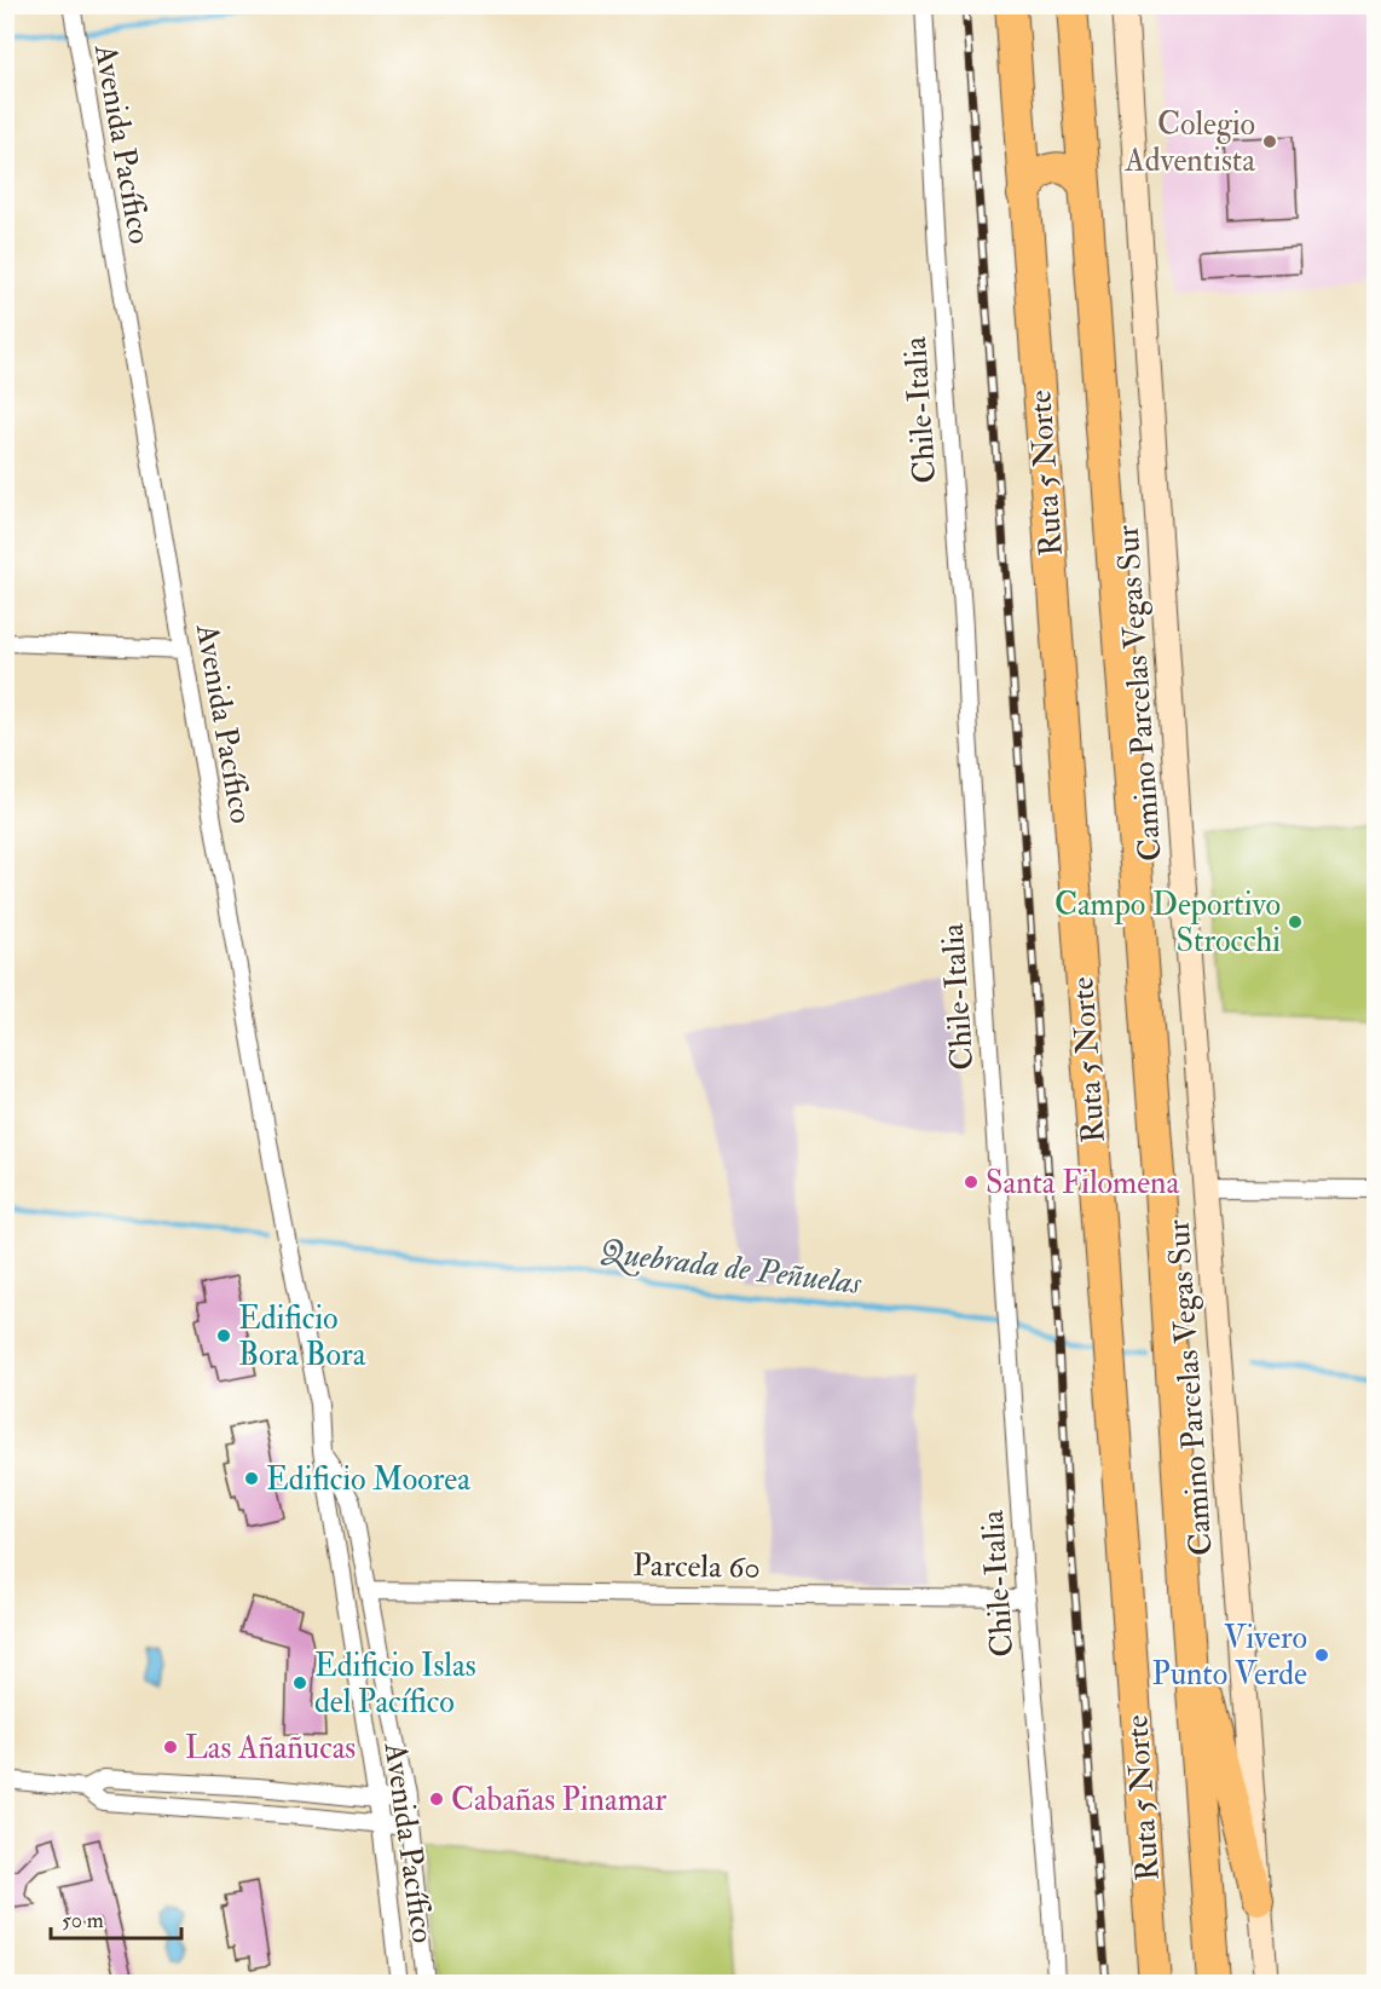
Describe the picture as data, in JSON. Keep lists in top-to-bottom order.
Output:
{
  "streets": {
    "highway": ["Ruta 5 Norte"],
    "street": [
      "Avenida Pacífico",
      "Chile-Italia",
      "Camino Parcelas Vegas Sur",
      "Parcela 60"
    ]
  },
  "crossings": [
    ["Avenida Pacífico", "Parcela 60"],
    ["Chile-Italia", "Parcela 60"]
  ],
  "water": ["Quebrada de Peñuelas"],
  "places": [
    "Colegio Adventista",
    "Campo Deportivo Strocchi",
    "Santa Filomena",
    "Edificio Bora Bora",
    "Edificio Moorea",
    "Vivero Punto Verde",
    "Edificio Islas del Pacífico",
    "Las Añañucas",
    "Cabañas Pinamar"
  ],
  "scale_bar": "50 m"
}
